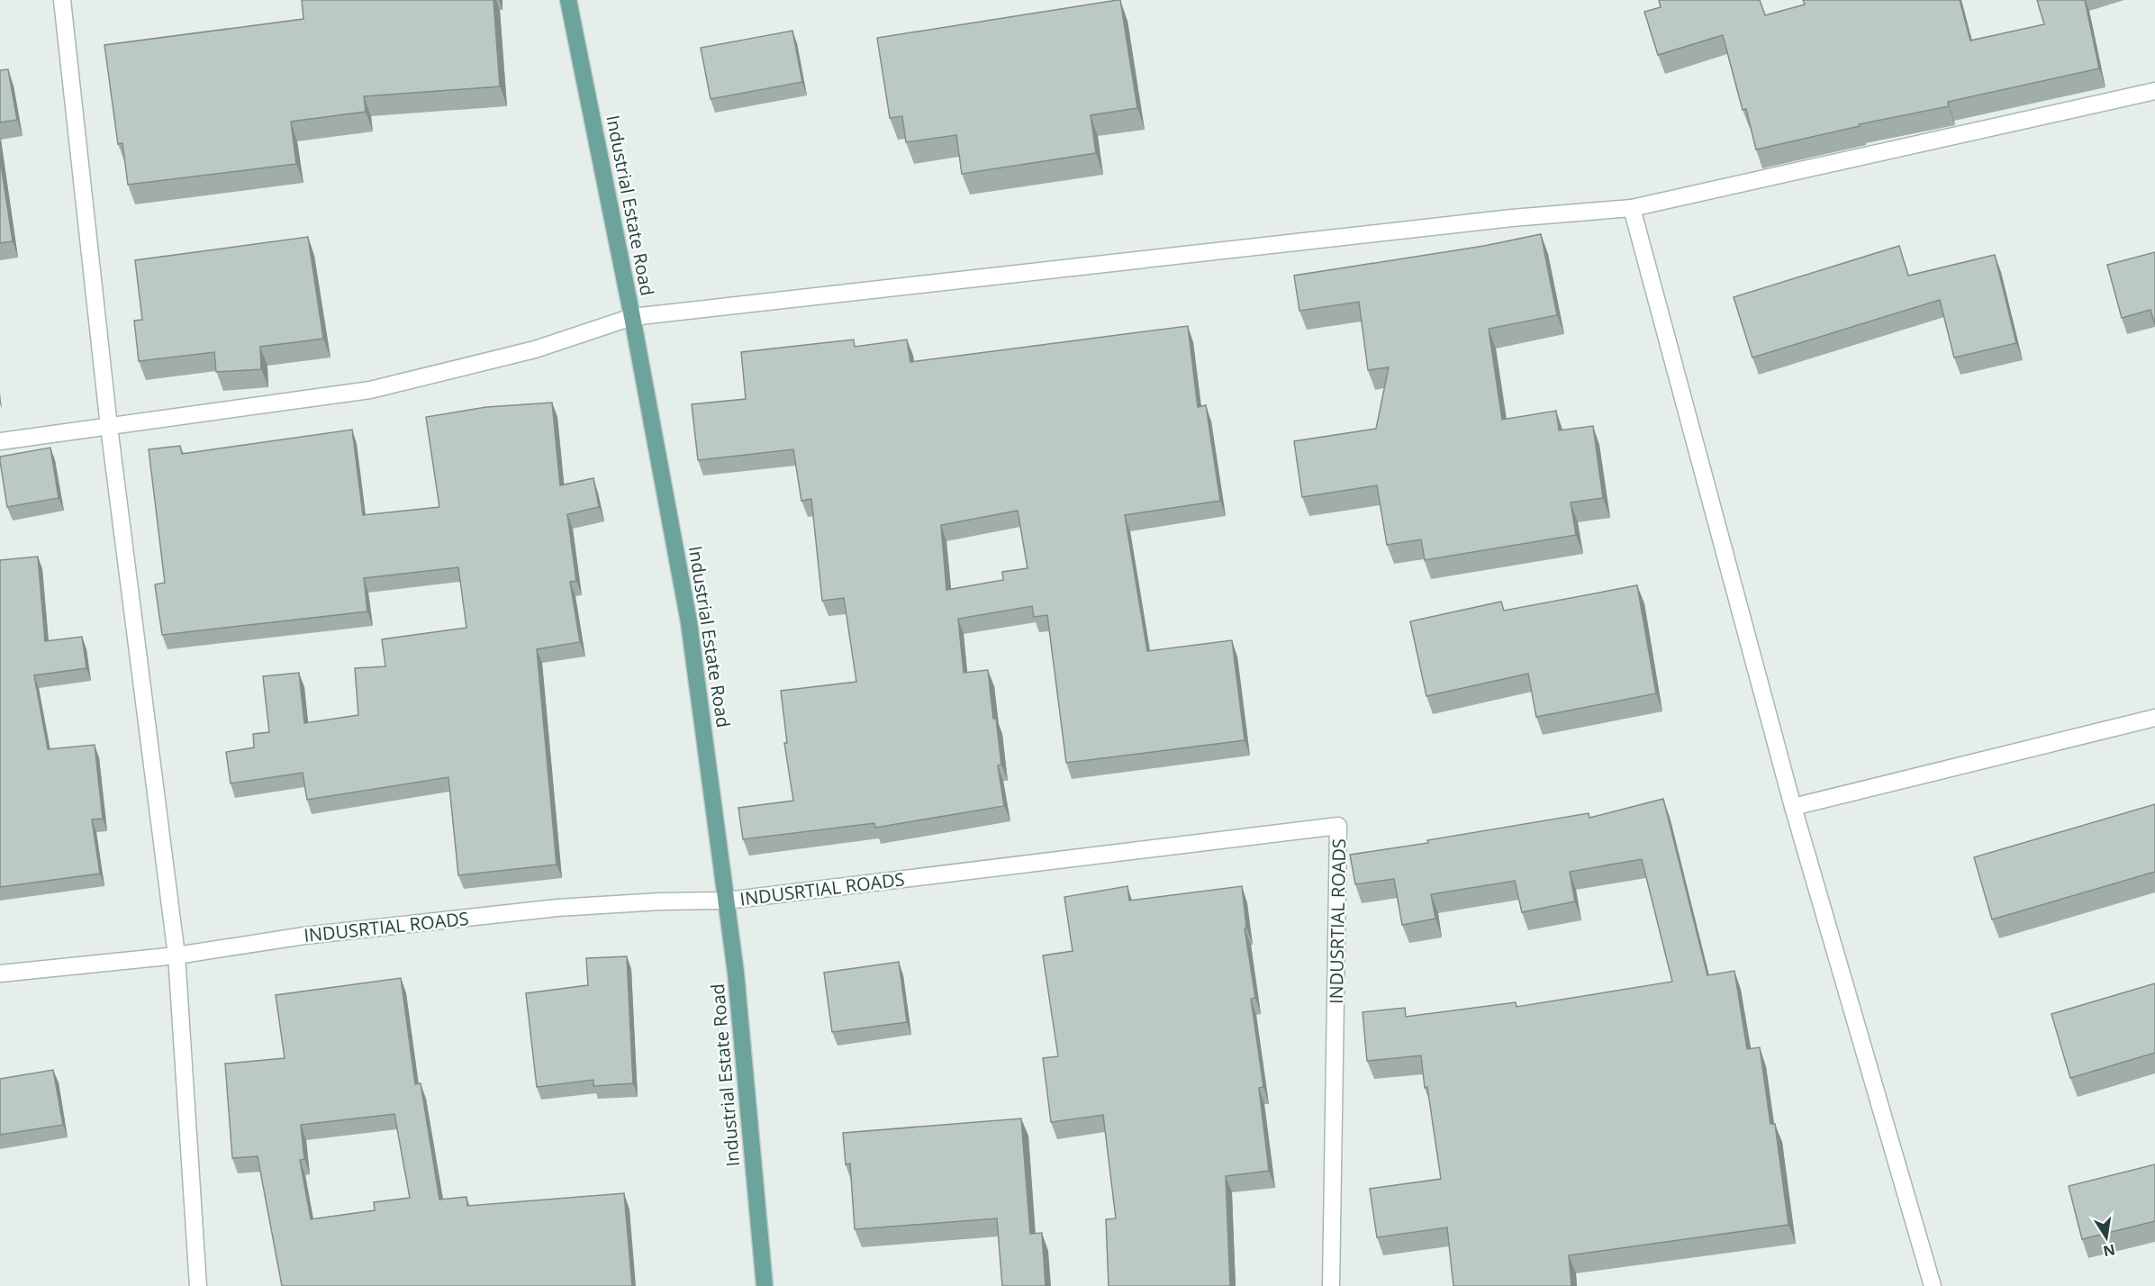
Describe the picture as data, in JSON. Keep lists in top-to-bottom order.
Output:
{
  "streets": {
    "main road": ["Industrial Estate Road"],
    "street": ["INDUSRTIAL ROADS"]
  },
  "crossings": [
    ["Industrial Estate Road", "INDUSRTIAL ROADS"]
  ],
  "north": "bottom"
}
